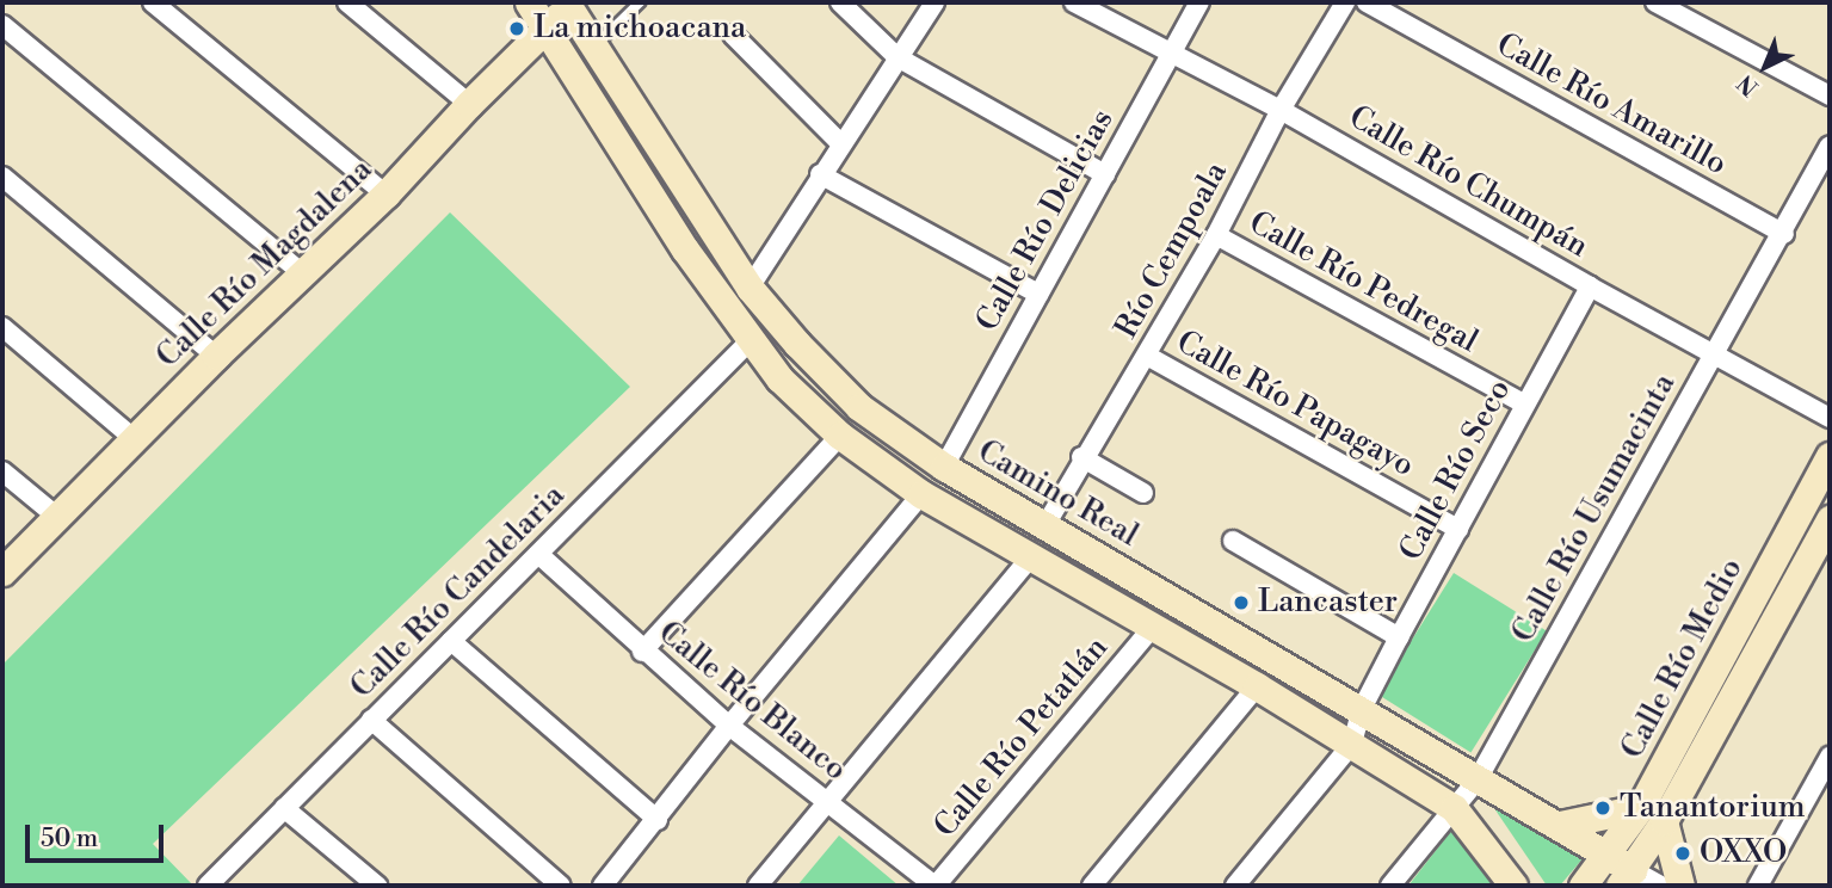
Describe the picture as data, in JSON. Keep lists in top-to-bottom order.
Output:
{
  "streets": {
    "street": [
      "Calle Río Amarillo",
      "Calle Río Chumpán",
      "Calle Río Delicias",
      "Río Cempoala",
      "Calle Río Magdalena",
      "Calle Río Pedregal",
      "Calle Río Papagayo",
      "Calle Río Seco",
      "Camino Real",
      "Calle Río Usumacinta",
      "Calle Río Candelaria",
      "Calle Río Medio",
      "Calle Río Blanco",
      "Calle Río Petatlán"
    ]
  },
  "crossings": [
    ["Calle Río Amarillo", "Calle Río Usumacinta"],
    ["Calle Río Chumpán", "Calle Río Delicias"],
    ["Calle Río Chumpán", "Río Cempoala"],
    ["Calle Río Chumpán", "Calle Río Seco"],
    ["Calle Río Chumpán", "Calle Río Usumacinta"],
    ["Calle Río Delicias", "Camino Real"],
    ["Río Cempoala", "Calle Río Pedregal"],
    ["Río Cempoala", "Calle Río Papagayo"],
    ["Río Cempoala", "Camino Real"],
    ["Calle Río Magdalena", "Camino Real"],
    ["Calle Río Pedregal", "Calle Río Seco"],
    ["Calle Río Papagayo", "Calle Río Seco"],
    ["Calle Río Seco", "Camino Real"],
    ["Camino Real", "Calle Río Usumacinta"],
    ["Camino Real", "Calle Río Medio"],
    ["Calle Río Candelaria", "Calle Río Blanco"],
    ["Calle Río Blanco", "Calle Río Petatlán"]
  ],
  "places": [
    "La michoacana",
    "Lancaster",
    "Tanantorium",
    "OXXO"
  ],
  "scale_bar": "50 m",
  "north": "bottom left"
}
